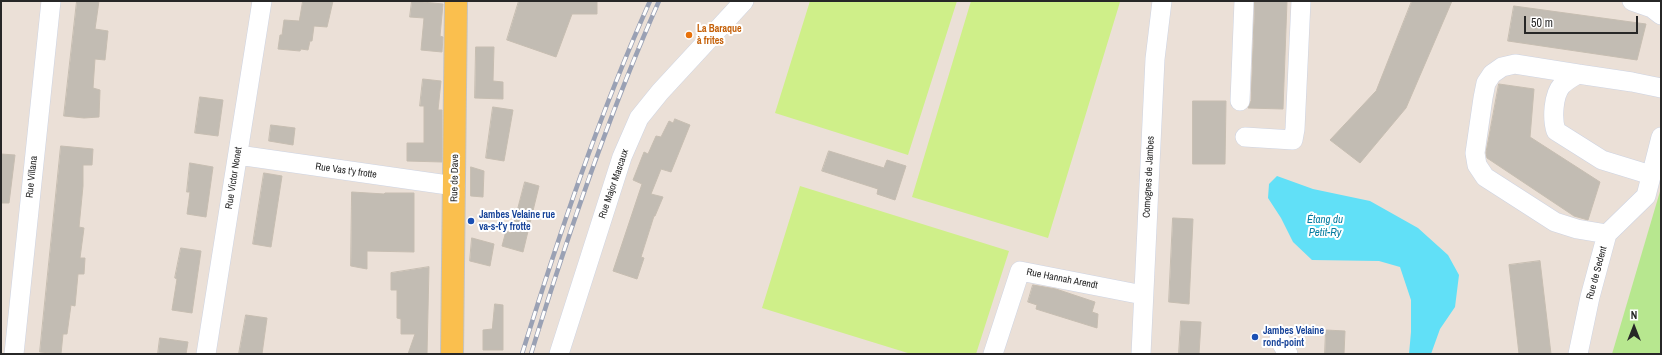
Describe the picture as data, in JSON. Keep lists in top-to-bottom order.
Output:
{
  "streets": {
    "main road": ["Rue de Dave"],
    "street": [
      "Rue Vas t'y frotte",
      "Rue Villana",
      "Comognes de Jambes",
      "Rue Victor Nonet",
      "Rue Major Mascaux",
      "Rue de Sedent",
      "Rue Hannah Arendt"
    ]
  },
  "crossings": [
    ["Rue Vas t'y frotte", "Rue Victor Nonet"],
    ["Rue Vas t'y frotte", "Rue de Dave"],
    ["Comognes de Jambes", "Rue Hannah Arendt"]
  ],
  "water": ["Étang du Petit-Ry"],
  "places": ["La Baraque à frites", "Jambes Velaine rue va-s-t'y frotte", "Jambes Velaine rond-point"],
  "scale_bar": "50 m",
  "north": "top"
}
